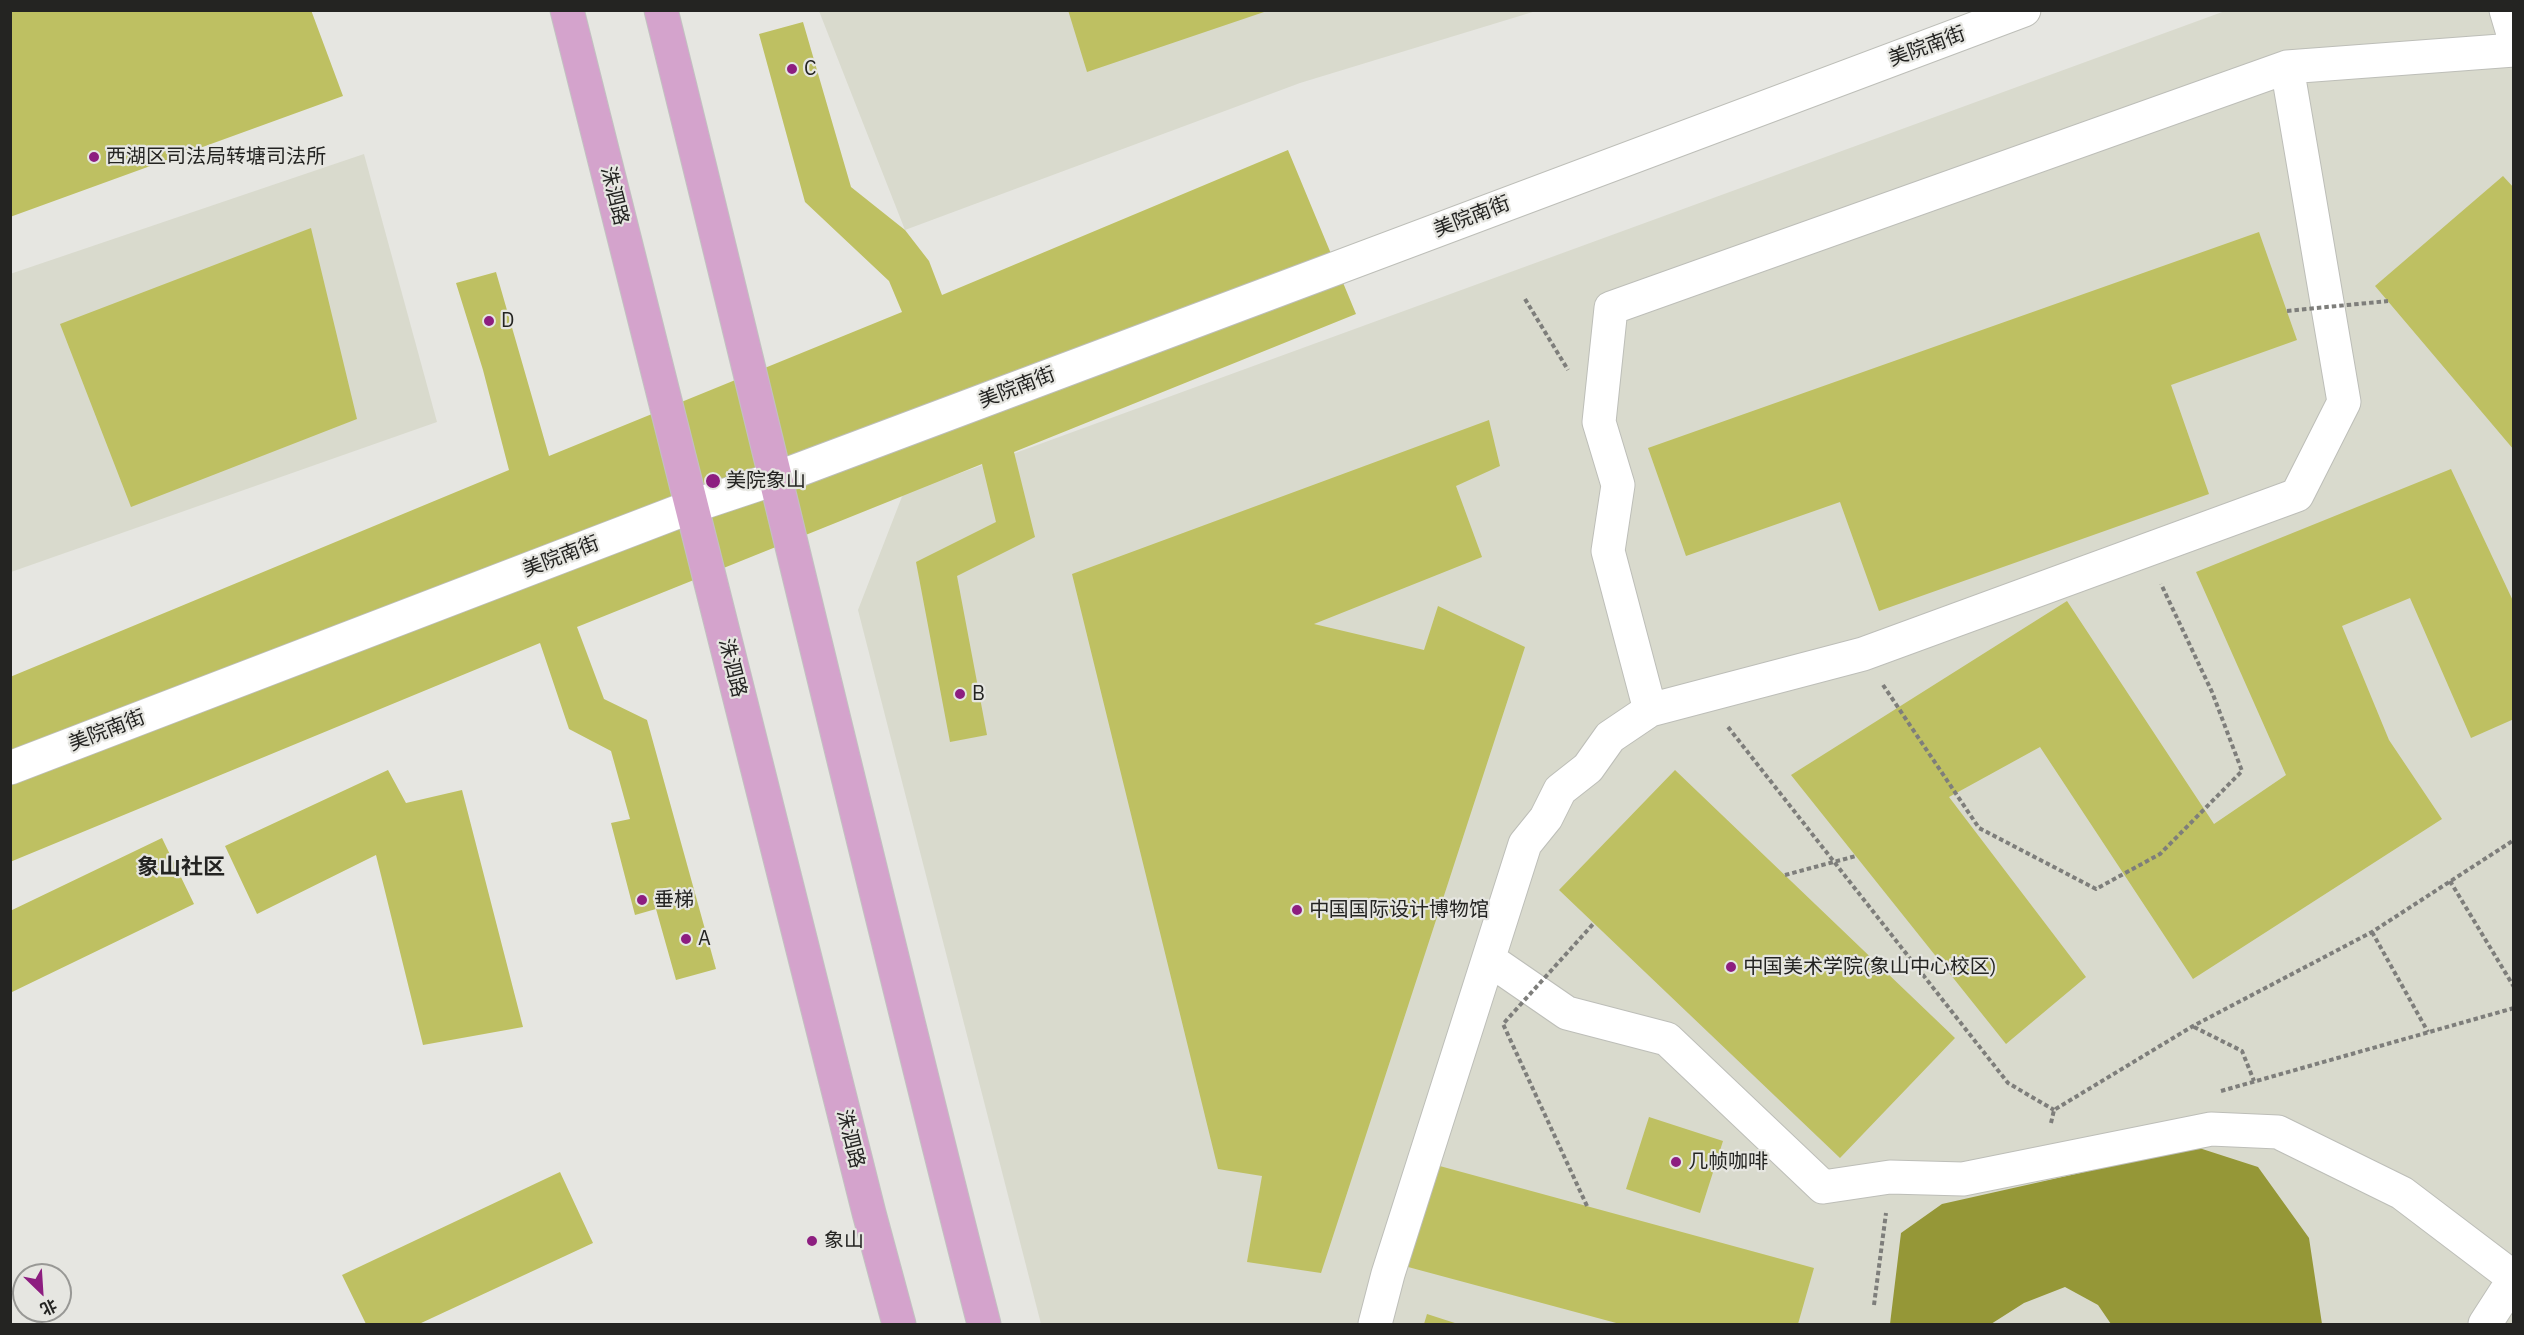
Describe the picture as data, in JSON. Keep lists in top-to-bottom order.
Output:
{
  "streets": {
    "main road": ["洙泗路"],
    "street": ["美院南街"]
  },
  "crossings": [
    ["美院南街", "洙泗路"]
  ],
  "districts": ["象山社区"],
  "places": [
    "C",
    "西湖区司法局转塘司法所",
    "D",
    "美院象山",
    "B",
    "垂梯",
    "中国国际设计博物馆",
    "A",
    "中国美术学院(象山中心校区)",
    "几帧咖啡",
    "象山"
  ],
  "north": "bottom right"
}
